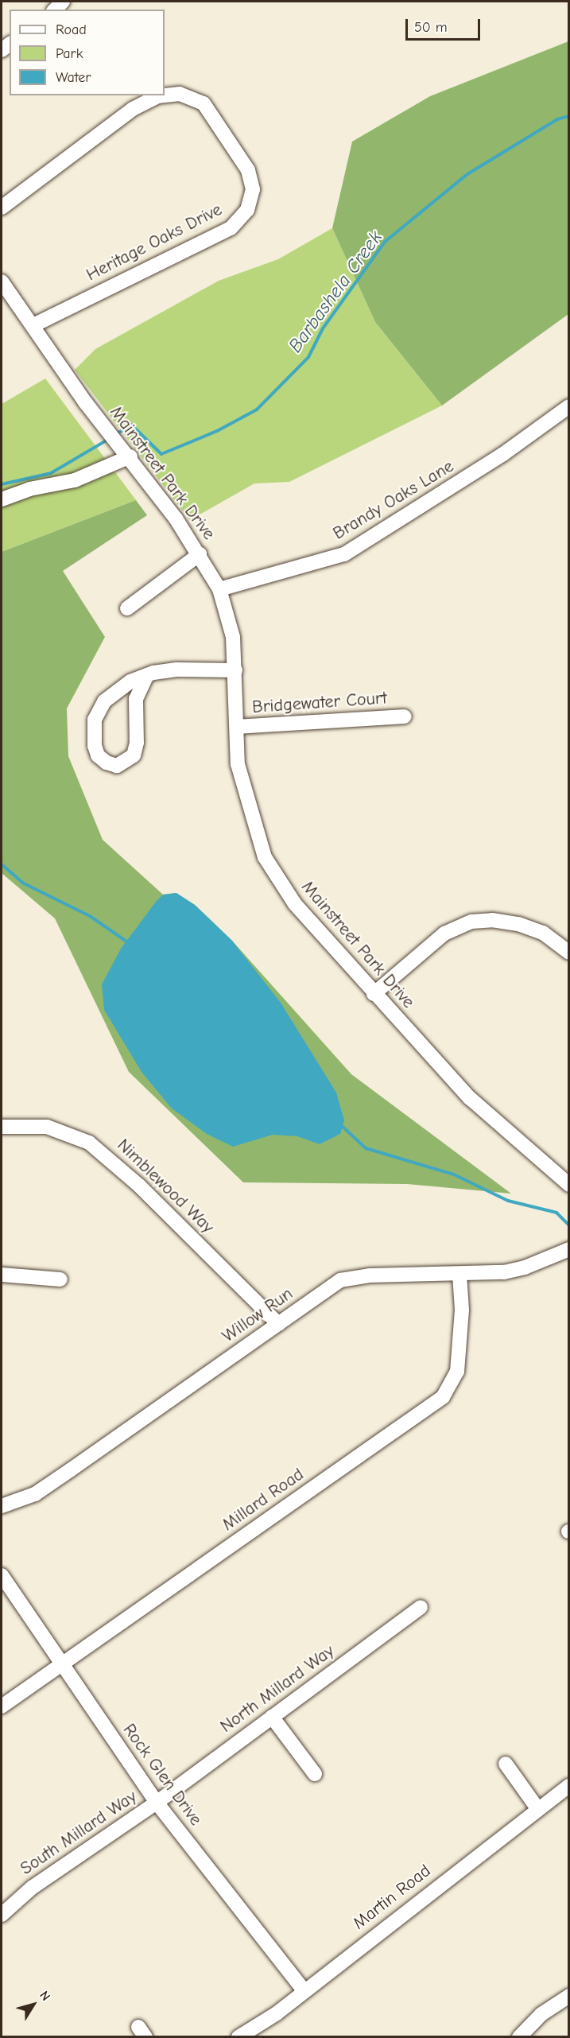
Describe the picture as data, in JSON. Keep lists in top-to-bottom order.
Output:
{
  "streets": {
    "street": [
      "Heritage Oaks Drive",
      "Mainstreet Park Drive",
      "Brandy Oaks Lane",
      "Bridgewater Court",
      "Nimblewood Way",
      "Willow Run",
      "Millard Road",
      "North Millard Way",
      "Rock Glen Drive",
      "South Millard Way",
      "Martin Road"
    ]
  },
  "crossings": [
    ["Heritage Oaks Drive", "Mainstreet Park Drive"],
    ["Mainstreet Park Drive", "Brandy Oaks Lane"],
    ["Mainstreet Park Drive", "Bridgewater Court"],
    ["Nimblewood Way", "Willow Run"],
    ["Willow Run", "Millard Road"],
    ["Millard Road", "Rock Glen Drive"],
    ["North Millard Way", "Rock Glen Drive"],
    ["North Millard Way", "South Millard Way"],
    ["Rock Glen Drive", "South Millard Way"],
    ["Rock Glen Drive", "Martin Road"]
  ],
  "water": ["Barbashela Creek"],
  "legend": ["Road", "Park", "Water"],
  "scale_bar": "50 m",
  "north": "top right"
}
